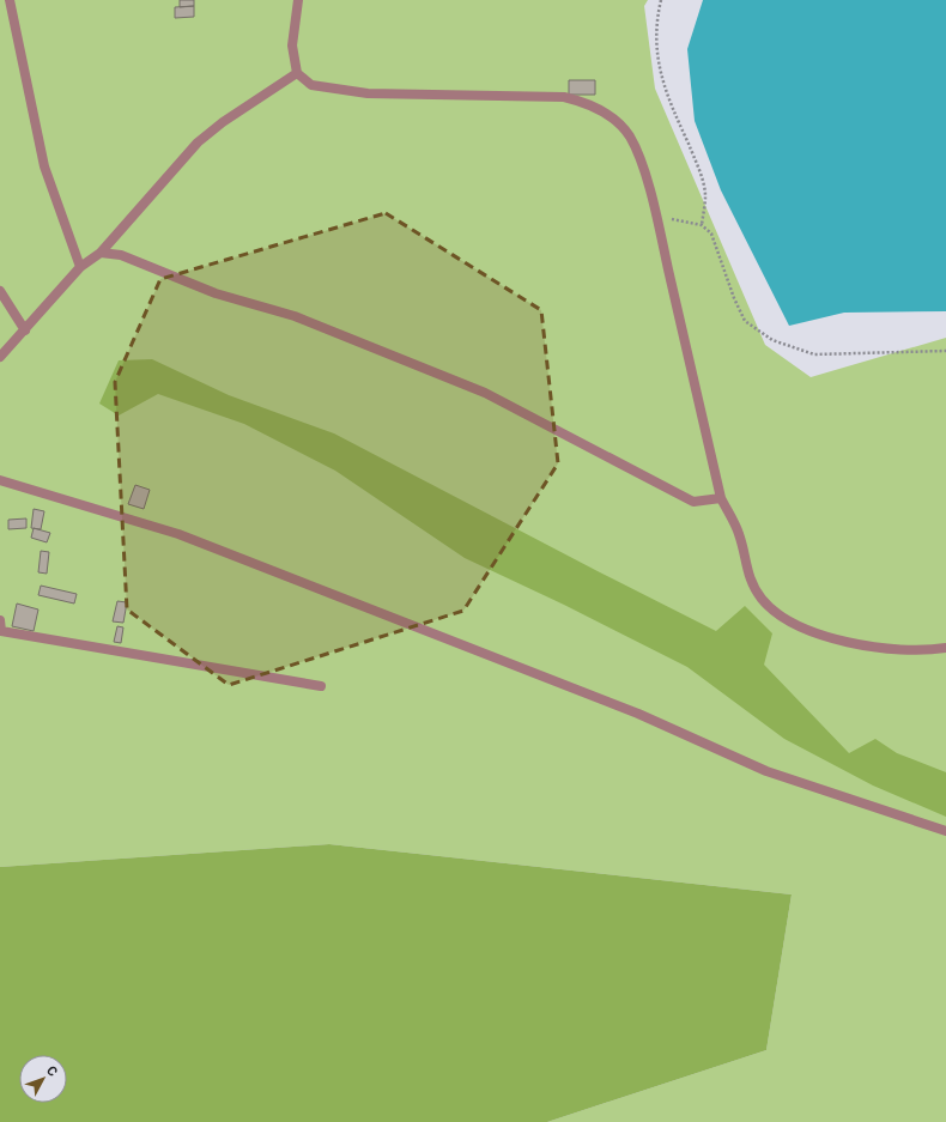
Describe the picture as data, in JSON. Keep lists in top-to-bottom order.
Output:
{
  "north": "top right"
}
